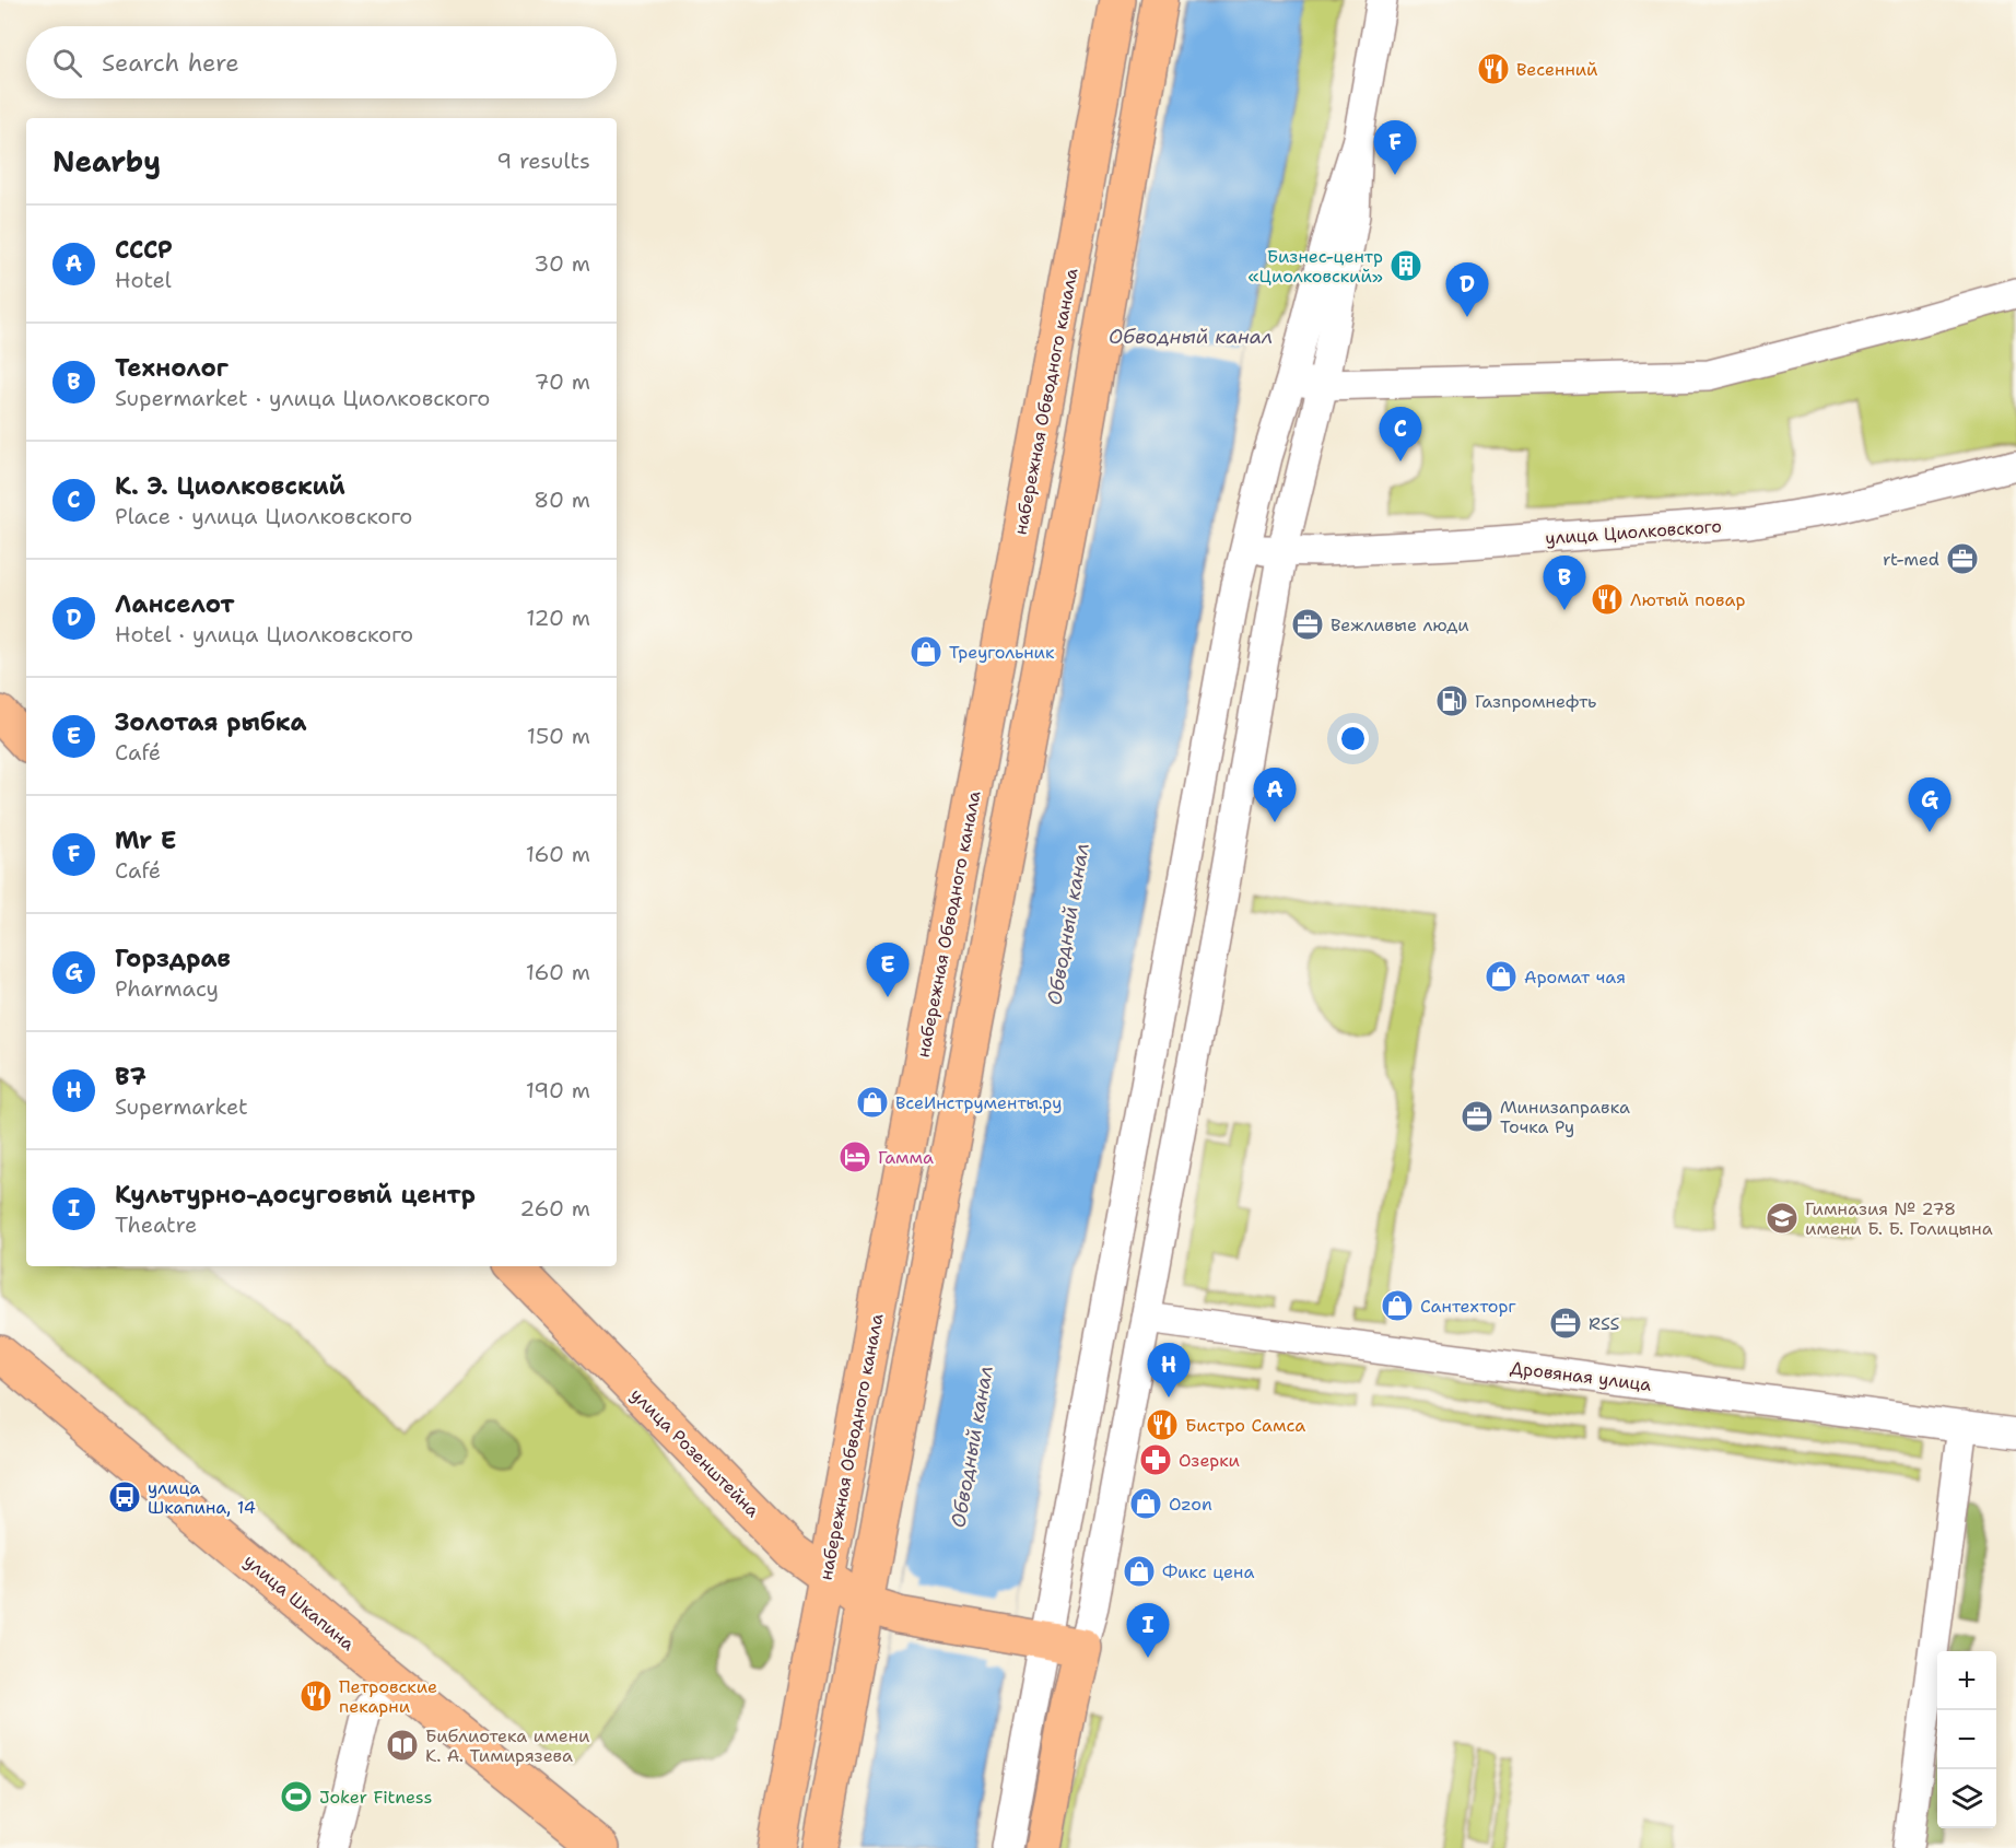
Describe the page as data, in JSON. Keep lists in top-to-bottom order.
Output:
{
  "streets": {
    "main road": ["набережная Обводного канала", "улица Розенштейна", "улица Шкапина"],
    "street": ["улица Циолковского", "Дровяная улица"]
  },
  "crossings": [
    ["набережная Обводного канала", "улица Розенштейна"]
  ],
  "water": ["Обводный канал"],
  "places": {
    "restaurant": [
      "Весенний",
      "Лютый повар",
      "Бистро Самса",
      "Петровские пекарни"
    ],
    "building": ["Бизнес-центр «Циолковский»"],
    "office": [
      "rt-med",
      "Вежливые люди",
      "Минизаправка Точка Ру",
      "RSS"
    ],
    "shop": [
      "Треугольник",
      "Аромат чая",
      "ВсеИнструменты.ру",
      "Сантехторг",
      "Ozon",
      "Фикс цена"
    ],
    "fuel station": ["Газпромнефть"],
    "hotel": ["Гамма"],
    "school or university": ["Гимназия № 278 имени Б. Б. Голицына"],
    "pharmacy": ["Озерки"],
    "bus stop": ["улица Шкапина, 14"],
    "library": ["Библиотека имени К. А. Тимирязева"],
    "sports": ["Joker Fitness"]
  },
  "page": {
    "search": "Search here",
    "heading": ["Nearby", "9 results"],
    "pins": [
      "F",
      "D",
      "C",
      "B",
      "A",
      "G",
      "E",
      "H",
      "I"
    ],
    "list": [
      {
        "mark": "A",
        "name": "СССР",
        "note": "Hotel",
        "value": "30 m"
      },
      {
        "mark": "B",
        "name": "Технолог",
        "note": "Supermarket · улица Циолковского",
        "value": "70 m"
      },
      {
        "mark": "C",
        "name": "К. Э. Циолковский",
        "note": "Place · улица Циолковского",
        "value": "80 m"
      },
      {
        "mark": "D",
        "name": "Ланселот",
        "note": "Hotel · улица Циолковского",
        "value": "120 m"
      },
      {
        "mark": "E",
        "name": "Золотая рыбка",
        "note": "Café",
        "value": "150 m"
      },
      {
        "mark": "F",
        "name": "Mr E",
        "note": "Café",
        "value": "160 m"
      },
      {
        "mark": "G",
        "name": "Горздрав",
        "note": "Pharmacy",
        "value": "160 m"
      },
      {
        "mark": "H",
        "name": "В7",
        "note": "Supermarket",
        "value": "190 m"
      },
      {
        "mark": "I",
        "name": "Культурно-досуговый центр",
        "note": "Theatre",
        "value": "260 m"
      }
    ],
    "map_buttons": ["+", "−"]
  }
}
